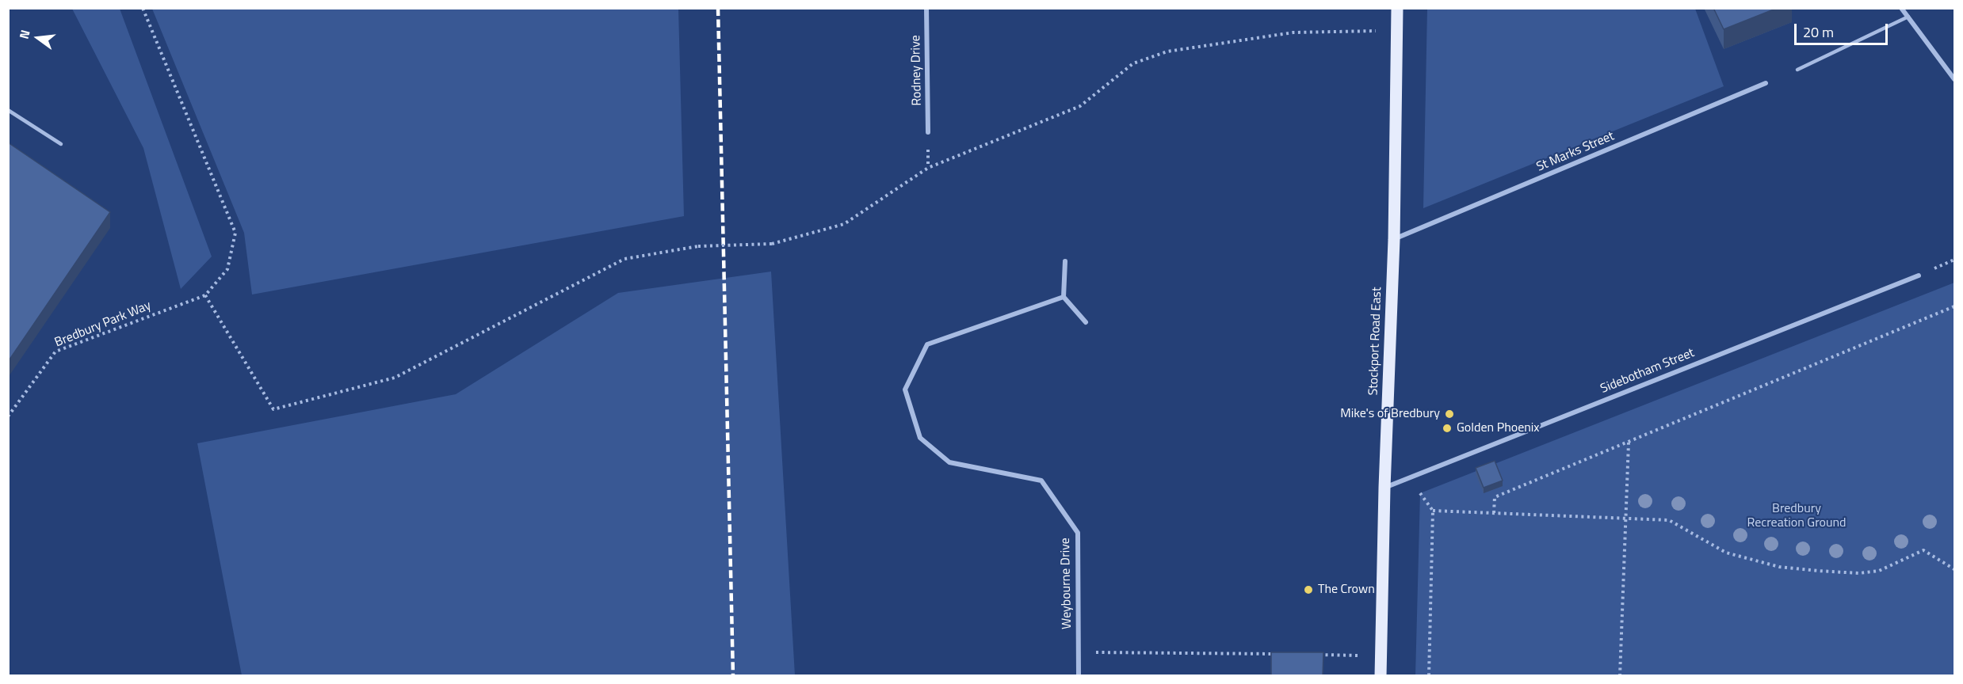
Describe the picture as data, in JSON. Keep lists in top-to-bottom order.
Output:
{
  "streets": {
    "main road": ["Stockport Road East"],
    "street": [
      "Rodney Drive",
      "St Marks Street",
      "Sidebotham Street",
      "Weybourne Drive"
    ],
    "path": ["Bredbury Park Way"]
  },
  "crossings": [
    ["St Marks Street", "Stockport Road East"],
    ["Stockport Road East", "Sidebotham Street"]
  ],
  "parks": ["Bredbury Recreation Ground"],
  "places": ["Mike's of Bredbury", "Golden Phoenix", "The Crown"],
  "scale_bar": "20 m",
  "north": "left"
}
